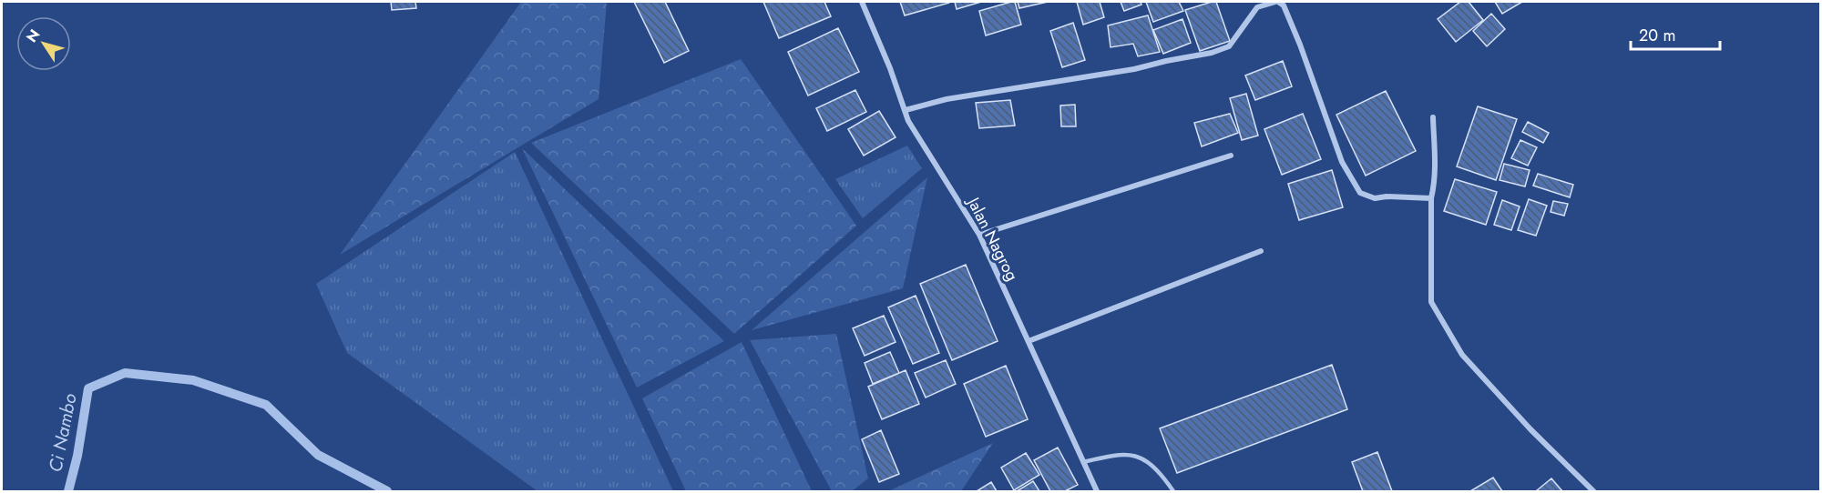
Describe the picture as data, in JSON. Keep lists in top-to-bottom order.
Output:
{
  "streets": {
    "street": ["Jalan Nagrog"]
  },
  "water": ["Ci Nambo"],
  "scale_bar": "20 m",
  "north": "top left"
}
